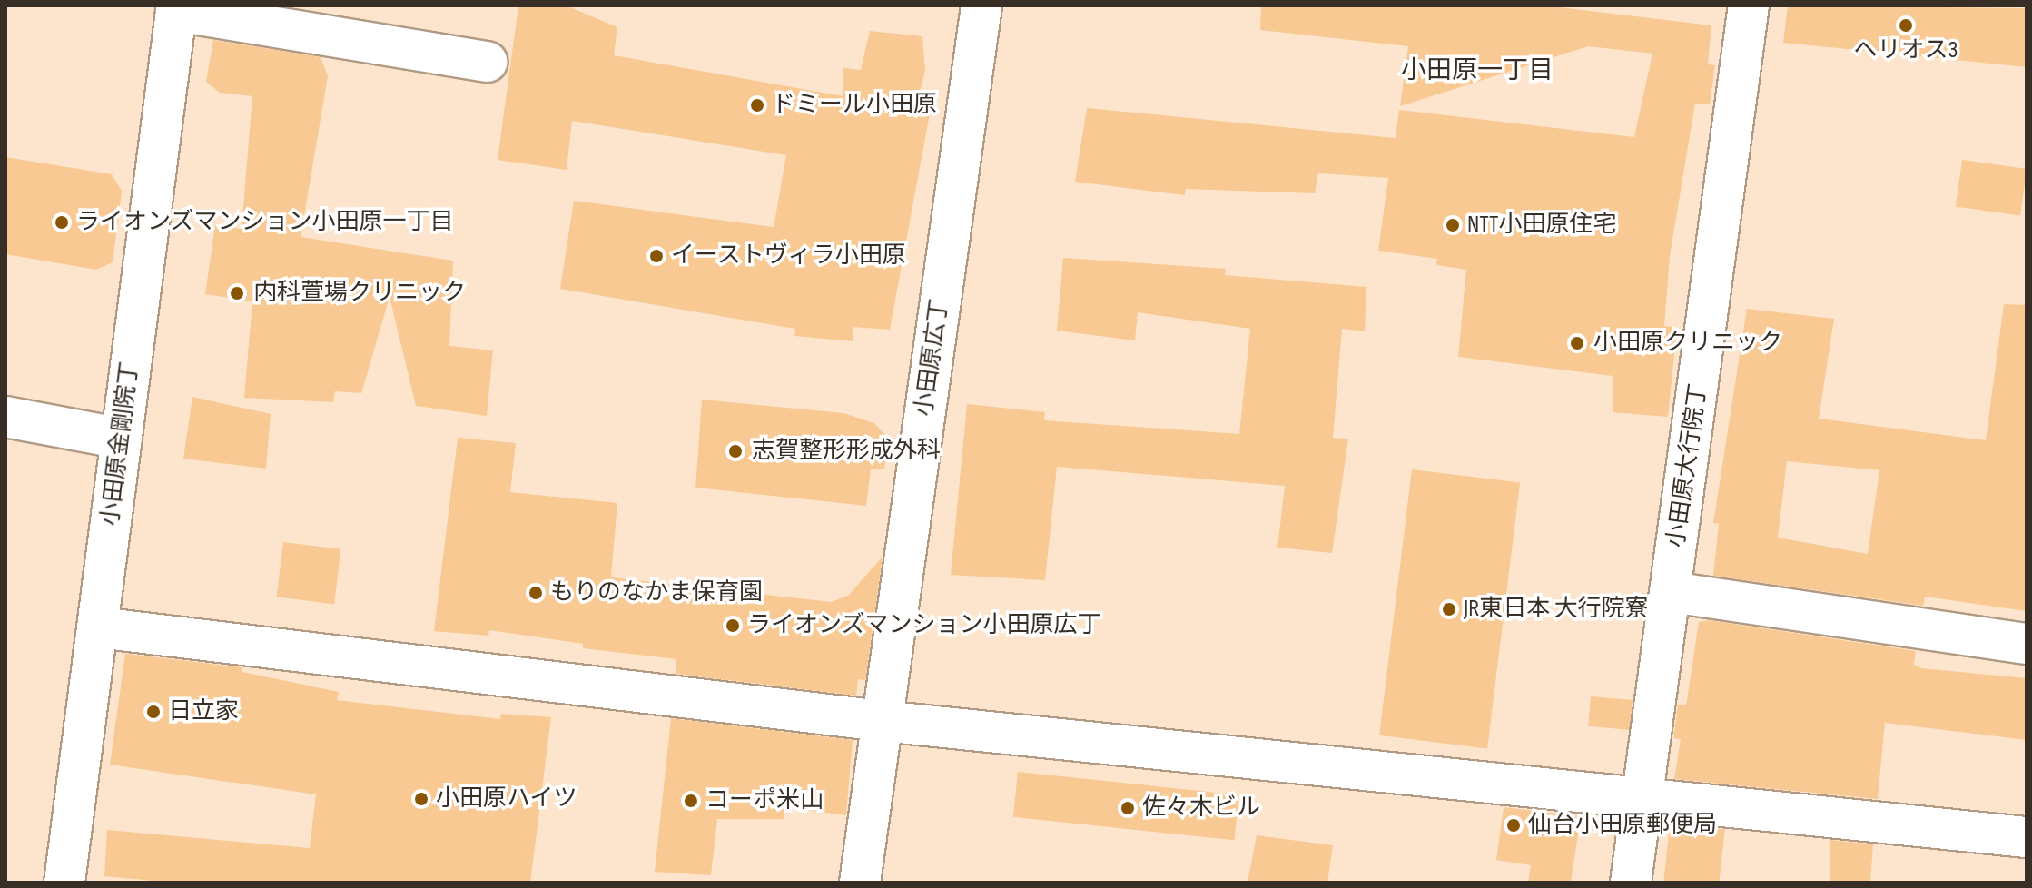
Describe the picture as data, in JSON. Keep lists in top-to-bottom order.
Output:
{
  "streets": {
    "street": ["小田原広丁", "小田原金剛院丁", "小田原大行院丁"]
  },
  "districts": ["小田原一丁目"],
  "places": [
    "ヘリオス3",
    "ドミール小田原",
    "ライオンズマンション小田原一丁目",
    "NTT小田原住宅",
    "イーストヴィラ小田原",
    "内科萱場クリニック",
    "小田原クリニック",
    "志賀整形形成外科",
    "もりのなかま保育園",
    "JR東日本 大行院寮",
    "ライオンズマンション小田原広丁",
    "日立家",
    "小田原ハイツ",
    "コーポ米山",
    "佐々木ビル",
    "仙台小田原郵便局"
  ]
}
